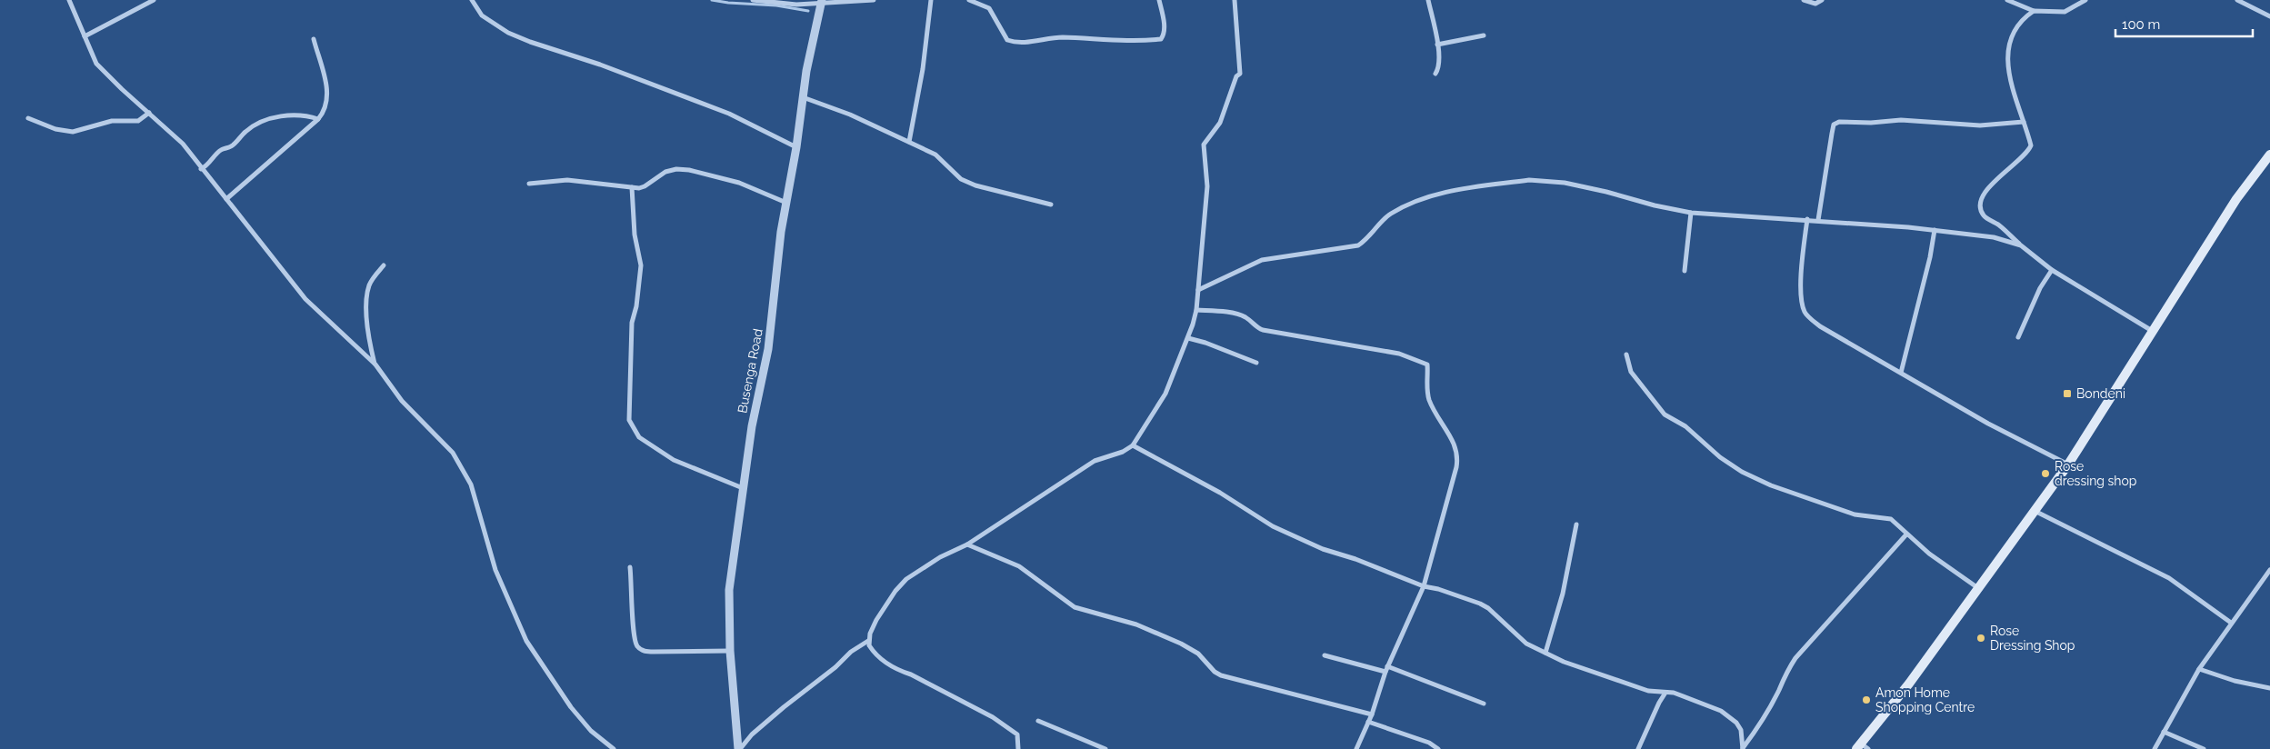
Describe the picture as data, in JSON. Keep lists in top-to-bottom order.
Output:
{
  "streets": {
    "street": ["Busenga Road"]
  },
  "places": {
    "transit": ["Bondeni"],
    "other": ["Rose dressing shop", "Rose Dressing Shop", "Amon Home Shopping Centre"]
  },
  "scale_bar": "100 m"
}
